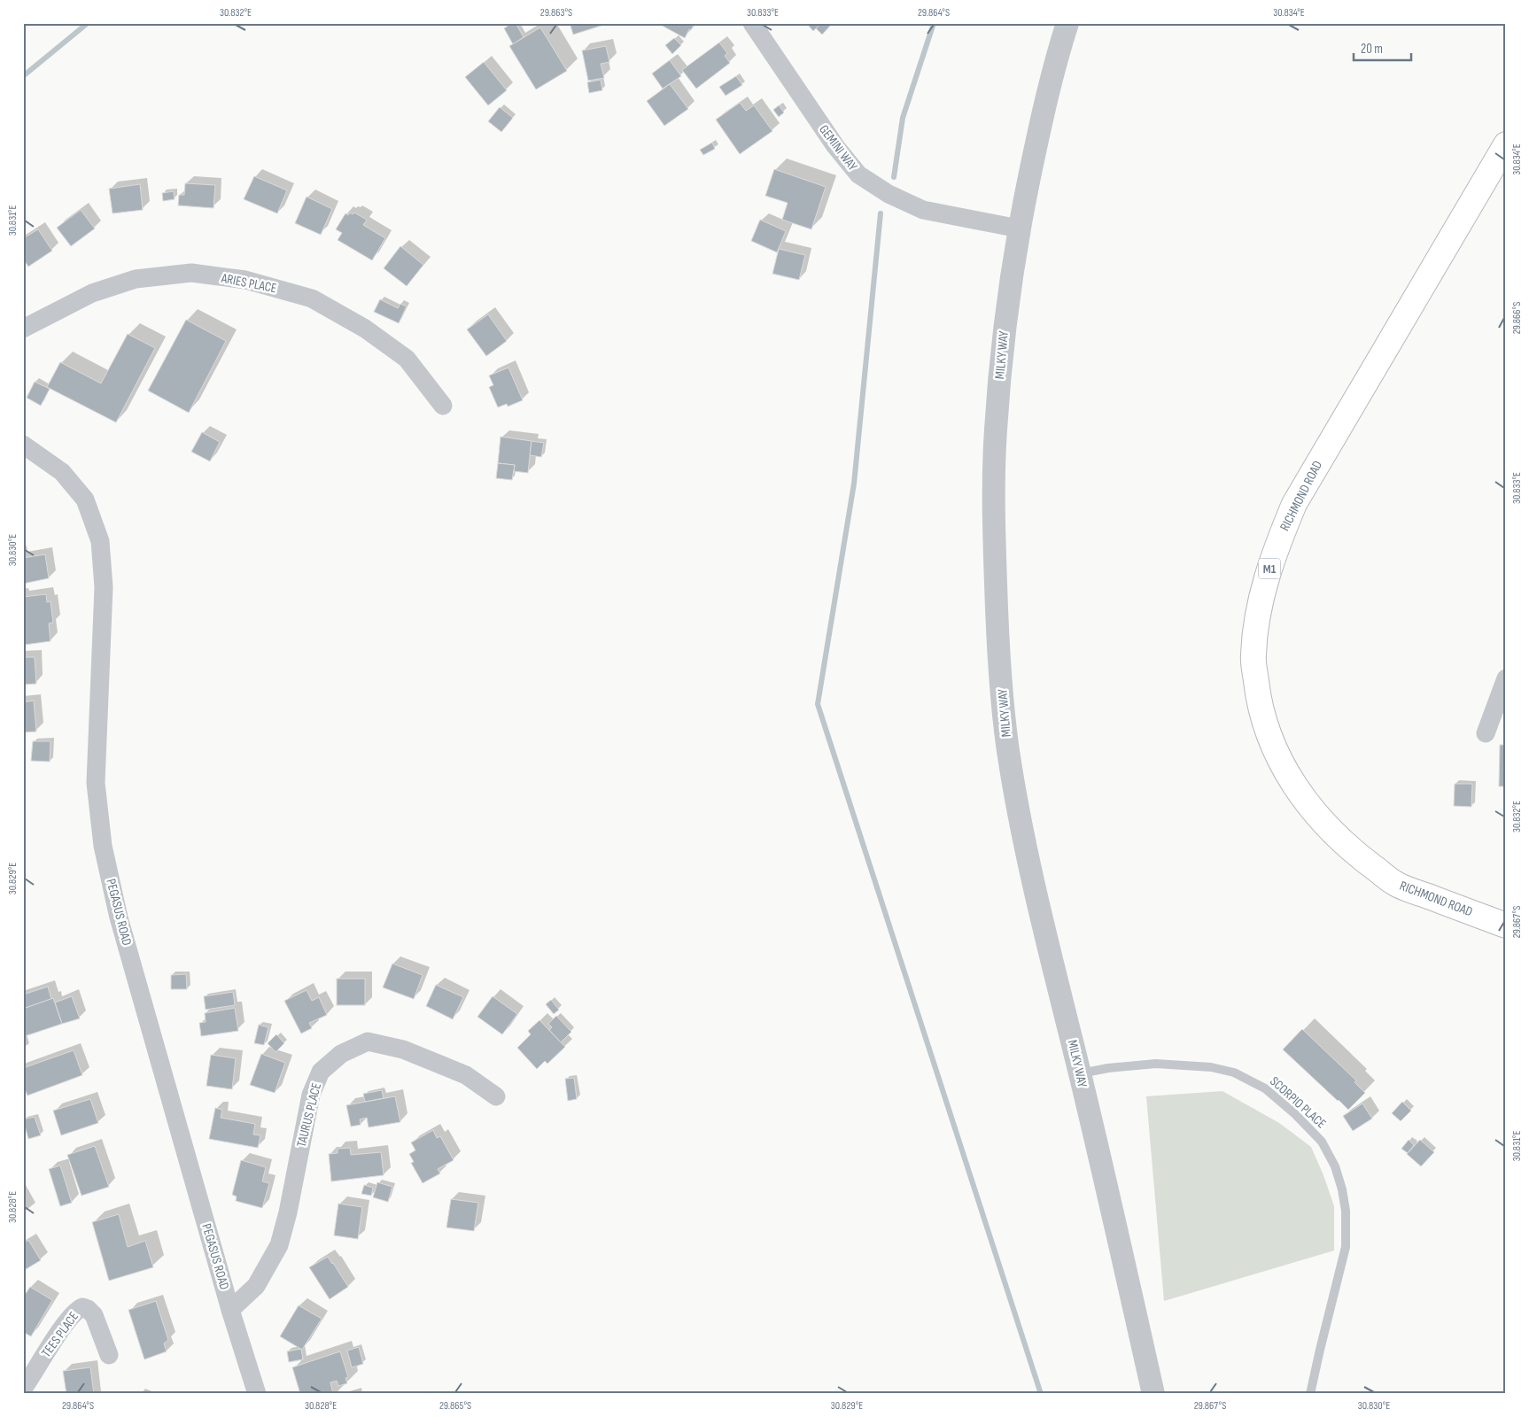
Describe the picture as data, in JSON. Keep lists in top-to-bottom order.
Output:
{
  "streets": {
    "highway": ["RICHMOND ROAD", "M1"],
    "street": [
      "GEMINI WAY",
      "ARIES PLACE",
      "MILKY WAY",
      "PEGASUS ROAD",
      "TAURUS PLACE",
      "TEES PLACE"
    ],
    "lane": ["SCORPIO PLACE"]
  },
  "crossings": [
    ["GEMINI WAY", "MILKY WAY"],
    ["MILKY WAY", "SCORPIO PLACE"],
    ["PEGASUS ROAD", "TAURUS PLACE"]
  ],
  "scale_bar": "20 m",
  "coordinates": [
    "30.832°E",
    "29.863°S",
    "30.833°E",
    "29.864°S",
    "30.834°E",
    "30.831°E",
    "29.866°S",
    "30.830°E",
    "30.829°E",
    "29.867°S",
    "30.828°E",
    "29.865°S"
  ]
}
